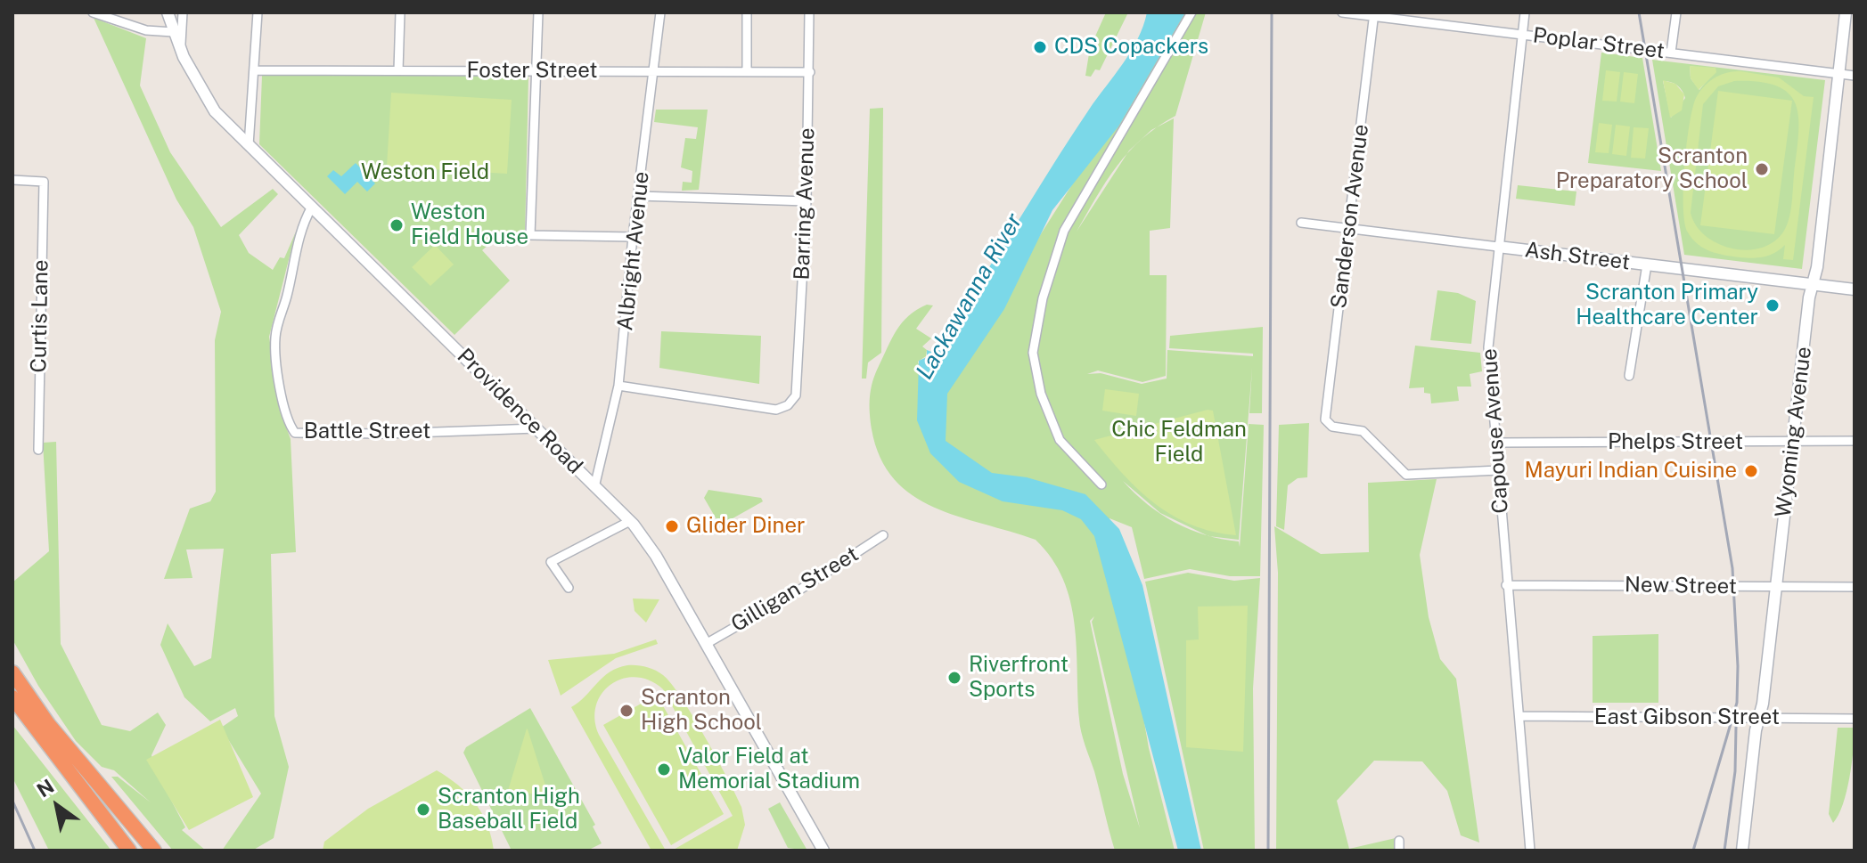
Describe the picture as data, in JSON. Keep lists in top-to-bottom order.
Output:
{
  "streets": {
    "main road": ["Ash Street", "Providence Road", "Wyoming Avenue"],
    "street": [
      "Poplar Street",
      "Foster Street",
      "Barring Avenue",
      "Sanderson Avenue",
      "Albright Avenue",
      "Curtis Lane",
      "Capouse Avenue",
      "Battle Street",
      "Phelps Street",
      "New Street",
      "Gilligan Street",
      "East Gibson Street"
    ]
  },
  "crossings": [
    ["Poplar Street", "Sanderson Avenue"],
    ["Poplar Street", "Capouse Avenue"],
    ["Poplar Street", "Wyoming Avenue"],
    ["Foster Street", "Barring Avenue"],
    ["Foster Street", "Albright Avenue"],
    ["Barring Avenue", "Albright Avenue"],
    ["Sanderson Avenue", "Ash Street"],
    ["Sanderson Avenue", "Capouse Avenue"],
    ["Albright Avenue", "Providence Road"],
    ["Ash Street", "Capouse Avenue"],
    ["Ash Street", "Wyoming Avenue"],
    ["Providence Road", "Battle Street"],
    ["Providence Road", "Gilligan Street"],
    ["Capouse Avenue", "Phelps Street"],
    ["Capouse Avenue", "New Street"],
    ["Capouse Avenue", "East Gibson Street"],
    ["Wyoming Avenue", "Phelps Street"],
    ["Wyoming Avenue", "New Street"],
    ["Wyoming Avenue", "East Gibson Street"]
  ],
  "water": ["Lackawanna River"],
  "parks": ["Weston Field", "Chic Feldman Field"],
  "places": [
    "CDS Copackers",
    "Scranton Preparatory School",
    "Weston Field House",
    "Scranton Primary Healthcare Center",
    "Mayuri Indian Cuisine",
    "Glider Diner",
    "Riverfront Sports",
    "Scranton High School",
    "Valor Field at Memorial Stadium",
    "Scranton High Baseball Field"
  ],
  "north": "top left"
}
